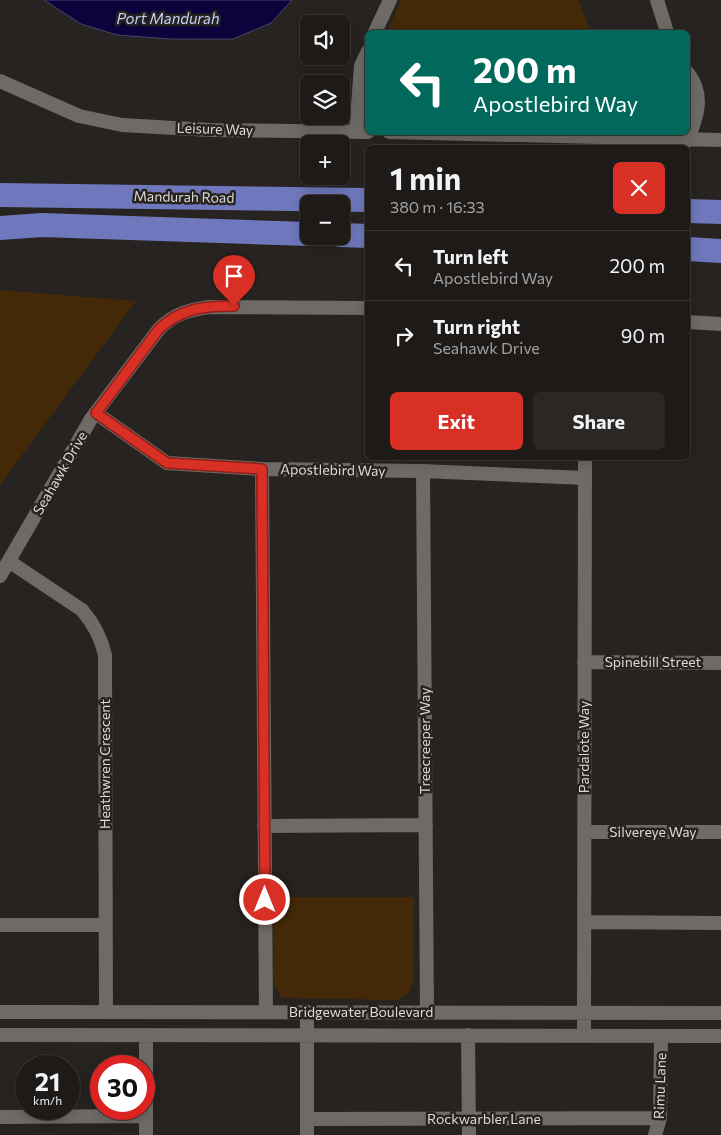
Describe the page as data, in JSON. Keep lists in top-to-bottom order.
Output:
{
  "streets": {
    "highway": ["Mandurah Road"],
    "street": [
      "Leisure Way",
      "Apostlebird Way",
      "Seahawk Drive",
      "Spinebill Street",
      "Treecreeper Way",
      "Pardalote Way",
      "Heathwren Crescent",
      "Silvereye Way",
      "Bridgewater Boulevard",
      "Rimu Lane",
      "Rockwarbler Lane"
    ]
  },
  "crossings": [
    ["Apostlebird Way", "Seahawk Drive"],
    ["Apostlebird Way", "Treecreeper Way"],
    ["Apostlebird Way", "Pardalote Way"],
    ["Seahawk Drive", "Heathwren Crescent"],
    ["Spinebill Street", "Pardalote Way"],
    ["Treecreeper Way", "Bridgewater Boulevard"],
    ["Pardalote Way", "Silvereye Way"],
    ["Pardalote Way", "Bridgewater Boulevard"],
    ["Heathwren Crescent", "Bridgewater Boulevard"],
    ["Bridgewater Boulevard", "Rimu Lane"],
    ["Rimu Lane", "Rockwarbler Lane"]
  ],
  "water": ["Port Mandurah"],
  "page": {
    "map_buttons": ["+", "−"],
    "turn": ["200 m", "Apostlebird Way"],
    "heading": ["1 min", "380 m · 16:33"],
    "list": [
      {
        "name": "Turn left",
        "note": "Apostlebird Way",
        "value": "200 m"
      },
      {
        "name": "Turn right",
        "note": "Seahawk Drive",
        "value": "90 m"
      }
    ],
    "buttons": ["Exit", "Share"],
    "speed": "21 km/h",
    "limit": "30"
  }
}
